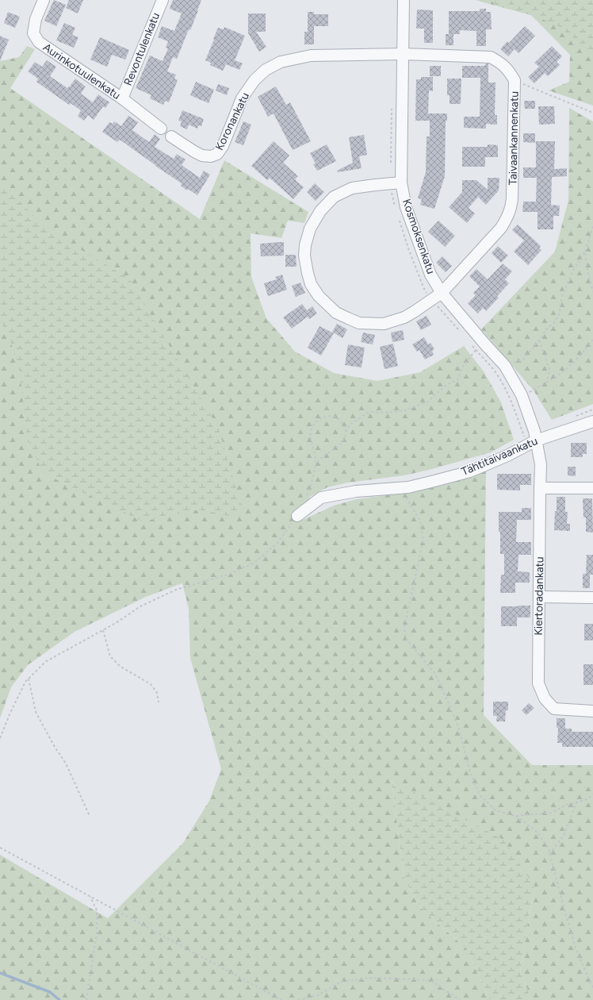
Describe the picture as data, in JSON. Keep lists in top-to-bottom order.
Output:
{
  "streets": {
    "street": [
      "Revontulenkatu",
      "Aurinkotuulenkatu",
      "Koronankatu",
      "Taivaankannenkatu",
      "Kosmoksenkatu",
      "Tähtitaivaankatu",
      "Kiertoradankatu"
    ]
  },
  "crossings": [
    ["Revontulenkatu", "Aurinkotuulenkatu"],
    ["Koronankatu", "Taivaankannenkatu"],
    ["Koronankatu", "Kosmoksenkatu"],
    ["Taivaankannenkatu", "Kosmoksenkatu"],
    ["Kosmoksenkatu", "Tähtitaivaankatu"],
    ["Kosmoksenkatu", "Kiertoradankatu"],
    ["Tähtitaivaankatu", "Kiertoradankatu"]
  ]
}
